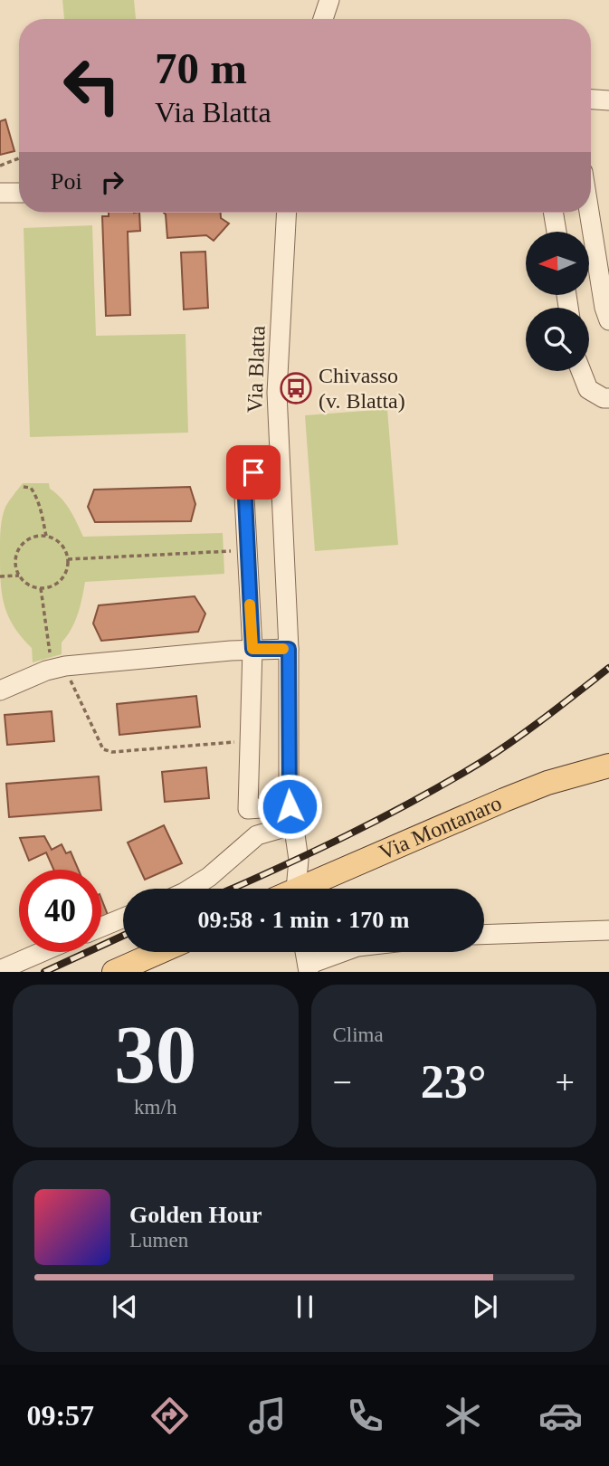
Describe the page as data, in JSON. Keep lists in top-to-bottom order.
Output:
{
  "streets": {
    "main road": ["Via Montanaro"],
    "street": ["Via Blatta"]
  },
  "places": {
    "bus stop": ["Chivasso (v. Blatta)"]
  },
  "north": "left",
  "page": {
    "turn": ["70 m", "Via Blatta"],
    "then": "Poi",
    "limit": "40",
    "trip": "09:58 · 1 min · 170 m",
    "tile": [
      ["30", "km/h"],
      "Clima"
    ],
    "heat": ["−", "23°", "+"],
    "song": ["Golden Hour", "Lumen"],
    "tabs": "09:57"
  }
}
